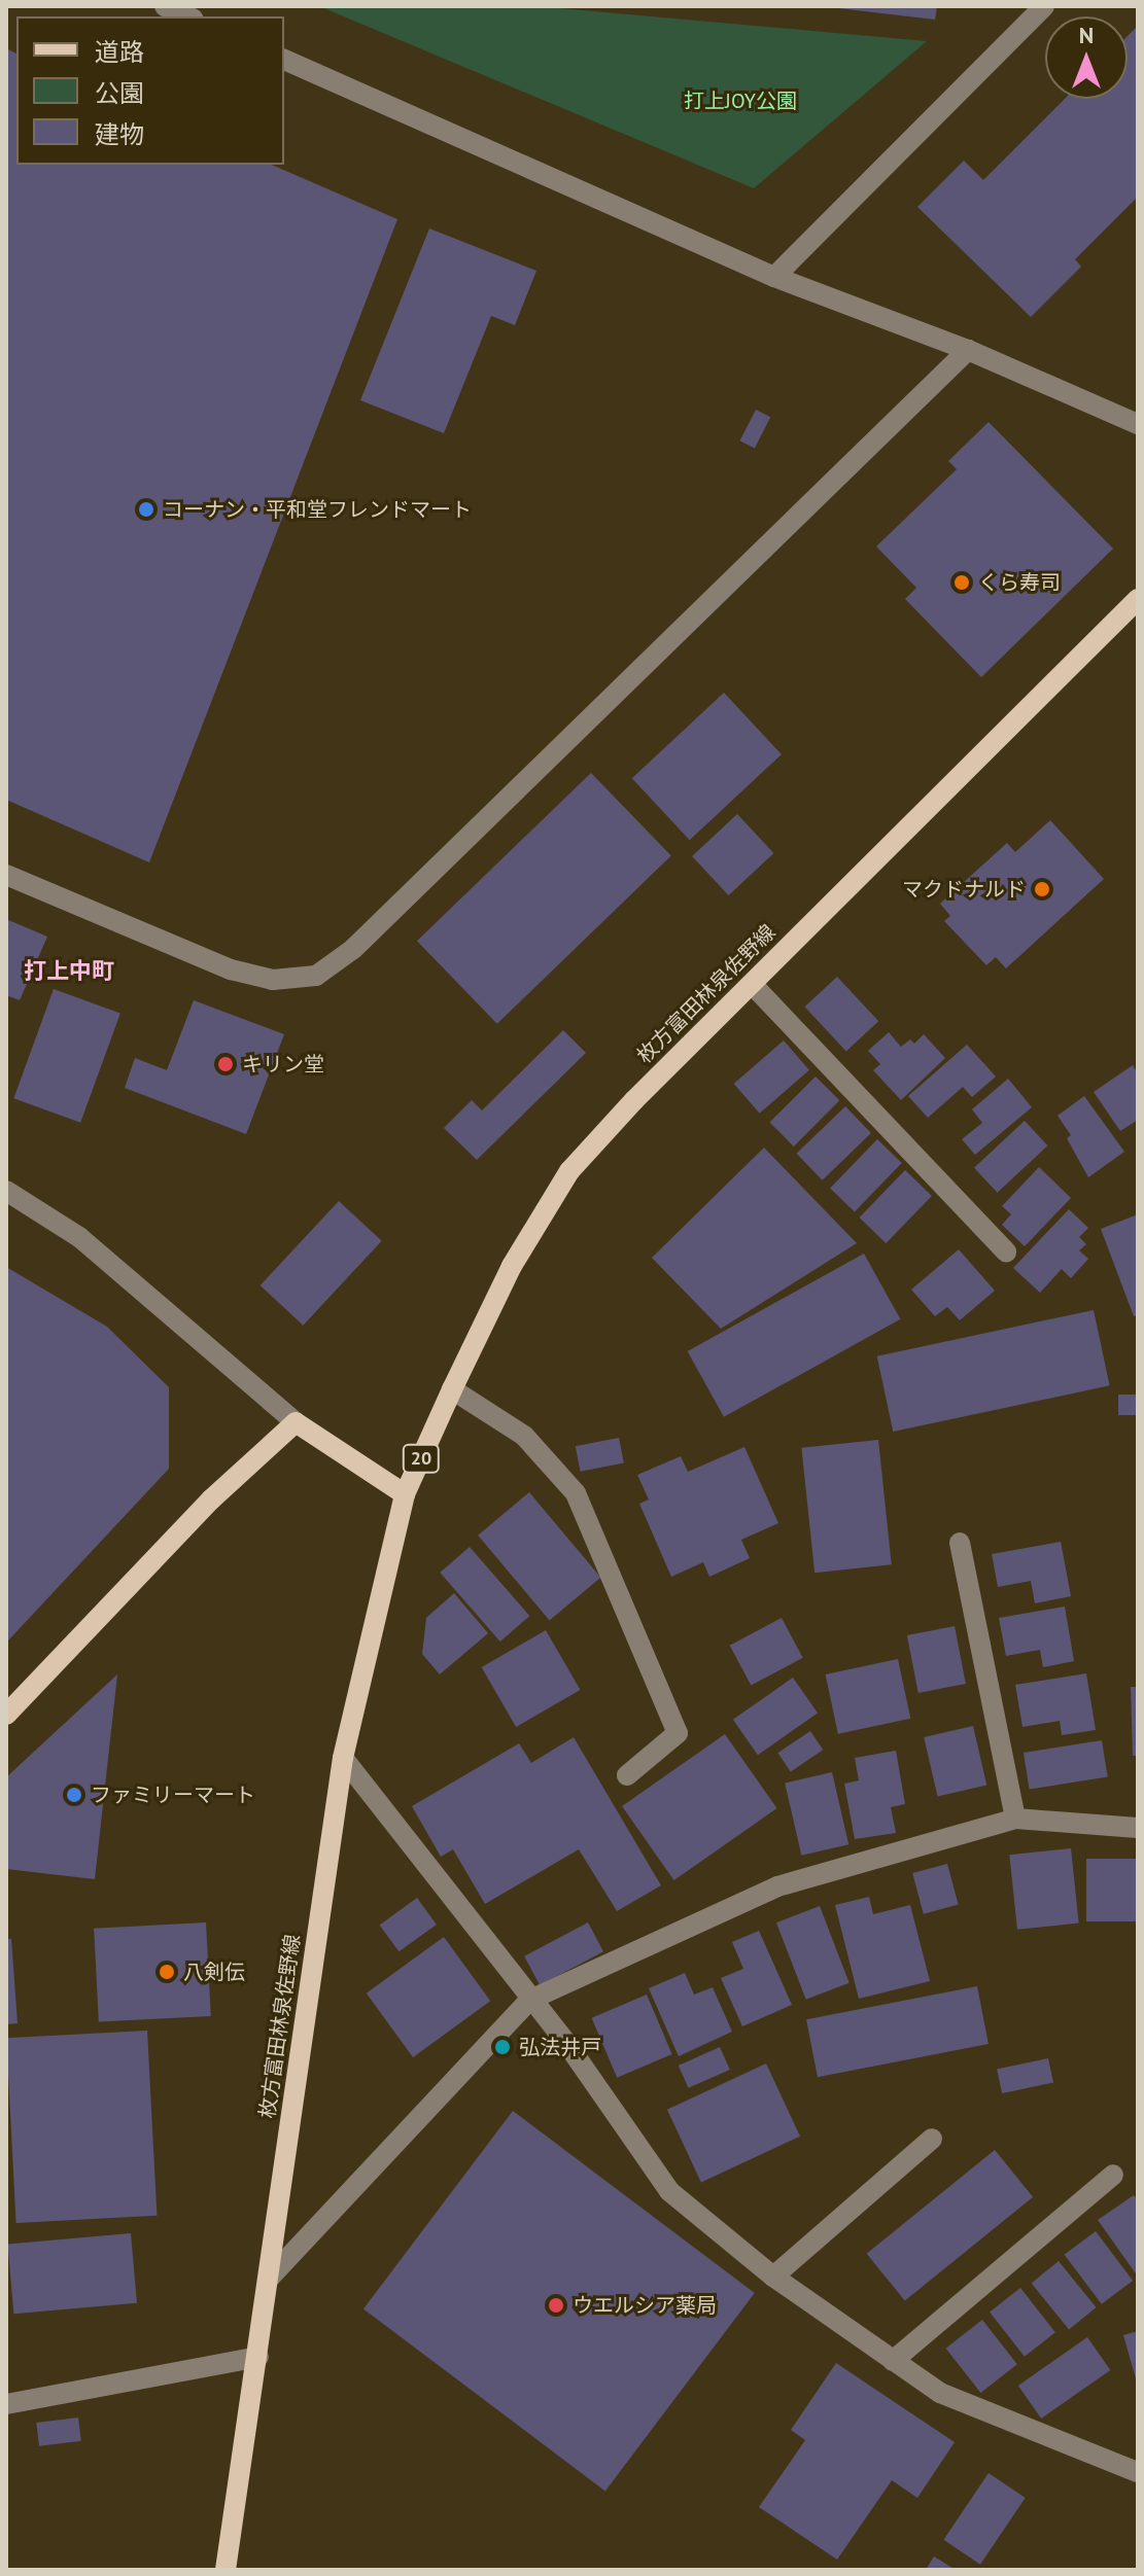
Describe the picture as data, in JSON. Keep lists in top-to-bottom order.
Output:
{
  "streets": {
    "main road": ["枚方富田林泉佐野線", "20"]
  },
  "districts": ["打上中町"],
  "parks": ["打上JOY公園"],
  "places": [
    "コーナン・平和堂フレンドマート",
    "くら寿司",
    "マクドナルド",
    "キリン堂",
    "ファミリーマート",
    "八剣伝",
    "弘法井戸",
    "ウエルシア薬局"
  ],
  "legend": ["道路", "公園", "建物"],
  "north": "top"
}
